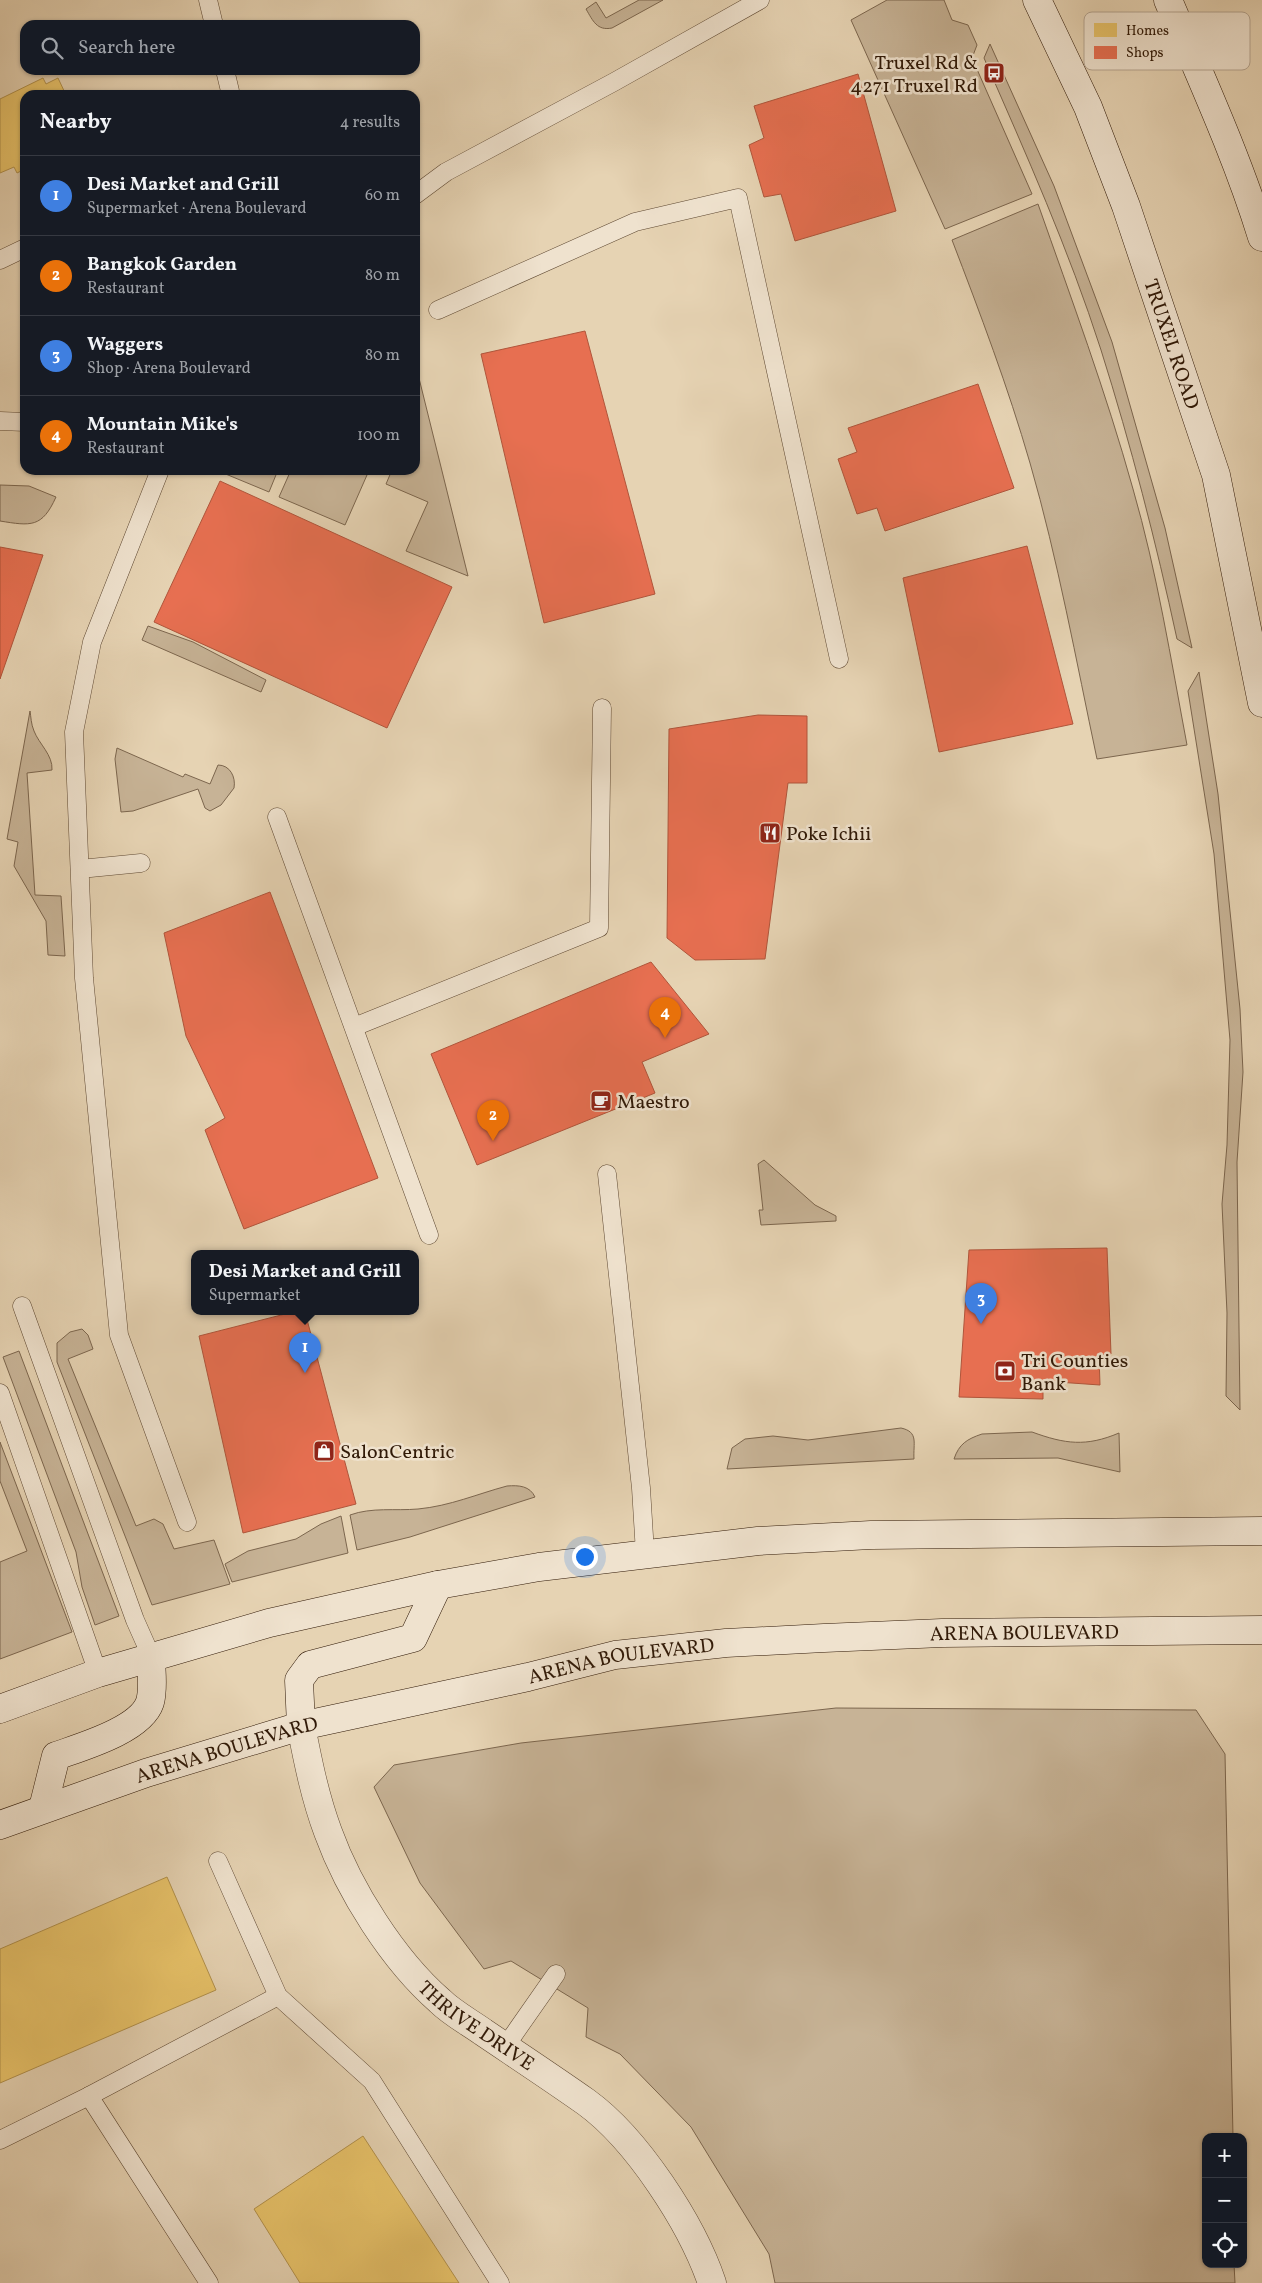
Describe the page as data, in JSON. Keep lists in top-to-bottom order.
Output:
{
  "streets": {
    "main road": ["TRUXEL ROAD", "ARENA BOULEVARD", "THRIVE DRIVE"]
  },
  "crossings": [
    ["ARENA BOULEVARD", "THRIVE DRIVE"]
  ],
  "places": {
    "bus stop": ["Truxel Rd & 4271 Truxel Rd"],
    "restaurant": ["Poke Ichii"],
    "cafe": ["Maestro"],
    "bank": ["Tri Counties Bank"],
    "shop": ["SalonCentric"]
  },
  "legend": ["Homes", "Shops"],
  "page": {
    "search": "Search here",
    "heading": ["Nearby", "4 results"],
    "list": [
      {
        "mark": "1",
        "name": "Desi Market and Grill",
        "note": "Supermarket · Arena Boulevard",
        "value": "60 m"
      },
      {
        "mark": "2",
        "name": "Bangkok Garden",
        "note": "Restaurant",
        "value": "80 m"
      },
      {
        "mark": "3",
        "name": "Waggers",
        "note": "Shop · Arena Boulevard",
        "value": "80 m"
      },
      {
        "mark": "4",
        "name": "Mountain Mike's",
        "note": "Restaurant",
        "value": "100 m"
      }
    ],
    "pins": [
      "4",
      "2",
      "3",
      "1"
    ],
    "popup": ["Desi Market and Grill", "Supermarket"],
    "map_buttons": ["+", "−"]
  }
}
